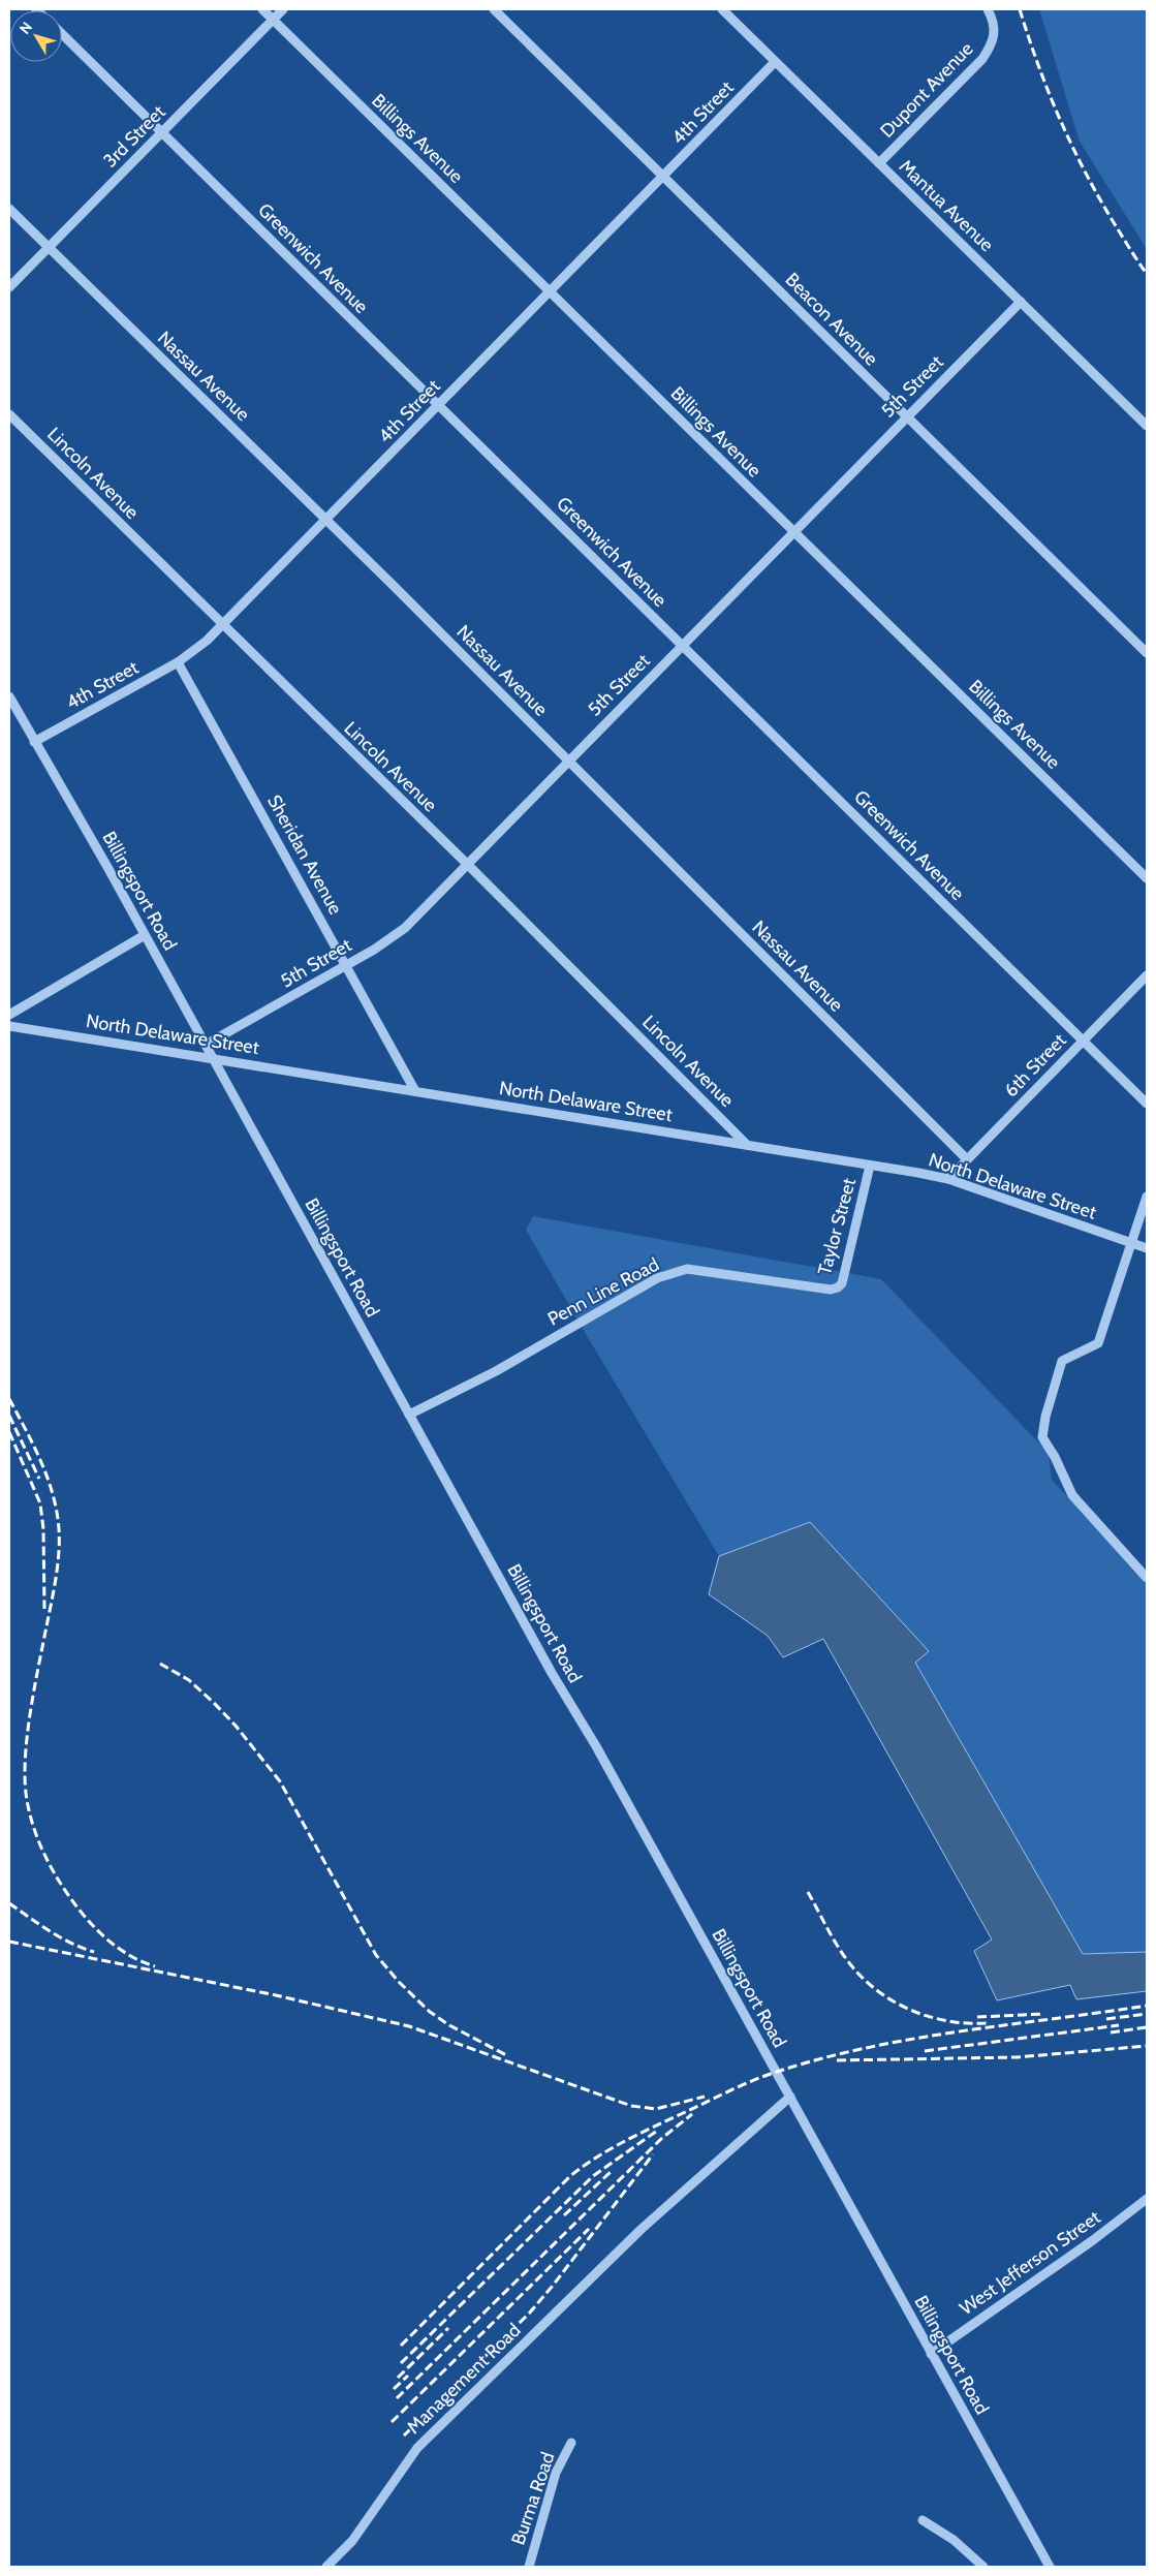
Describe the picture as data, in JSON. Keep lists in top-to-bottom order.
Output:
{
  "streets": {
    "street": [
      "Dupont Avenue",
      "4th Street",
      "3rd Street",
      "Billings Avenue",
      "Mantua Avenue",
      "Greenwich Avenue",
      "Beacon Avenue",
      "Nassau Avenue",
      "5th Street",
      "Lincoln Avenue",
      "Sheridan Avenue",
      "Billingsport Road",
      "North Delaware Street",
      "6th Street",
      "Taylor Street",
      "Penn Line Road",
      "West Jefferson Street",
      "Management Road",
      "Burma Road"
    ]
  },
  "crossings": [
    ["Dupont Avenue", "Mantua Avenue"],
    ["4th Street", "Billings Avenue"],
    ["4th Street", "Mantua Avenue"],
    ["4th Street", "Greenwich Avenue"],
    ["4th Street", "Beacon Avenue"],
    ["4th Street", "Nassau Avenue"],
    ["4th Street", "Lincoln Avenue"],
    ["4th Street", "Sheridan Avenue"],
    ["4th Street", "Billingsport Road"],
    ["3rd Street", "Billings Avenue"],
    ["3rd Street", "Greenwich Avenue"],
    ["3rd Street", "Nassau Avenue"],
    ["Billings Avenue", "5th Street"],
    ["Mantua Avenue", "5th Street"],
    ["Greenwich Avenue", "5th Street"],
    ["Greenwich Avenue", "6th Street"],
    ["Beacon Avenue", "5th Street"],
    ["Nassau Avenue", "5th Street"],
    ["Nassau Avenue", "6th Street"],
    ["5th Street", "Lincoln Avenue"],
    ["5th Street", "Sheridan Avenue"],
    ["5th Street", "Billingsport Road"],
    ["Lincoln Avenue", "North Delaware Street"],
    ["Sheridan Avenue", "North Delaware Street"],
    ["Billingsport Road", "North Delaware Street"],
    ["Billingsport Road", "Penn Line Road"],
    ["Billingsport Road", "West Jefferson Street"],
    ["Billingsport Road", "Management Road"],
    ["North Delaware Street", "6th Street"],
    ["North Delaware Street", "Taylor Street"],
    ["Taylor Street", "Penn Line Road"]
  ],
  "north": "top left"
}
